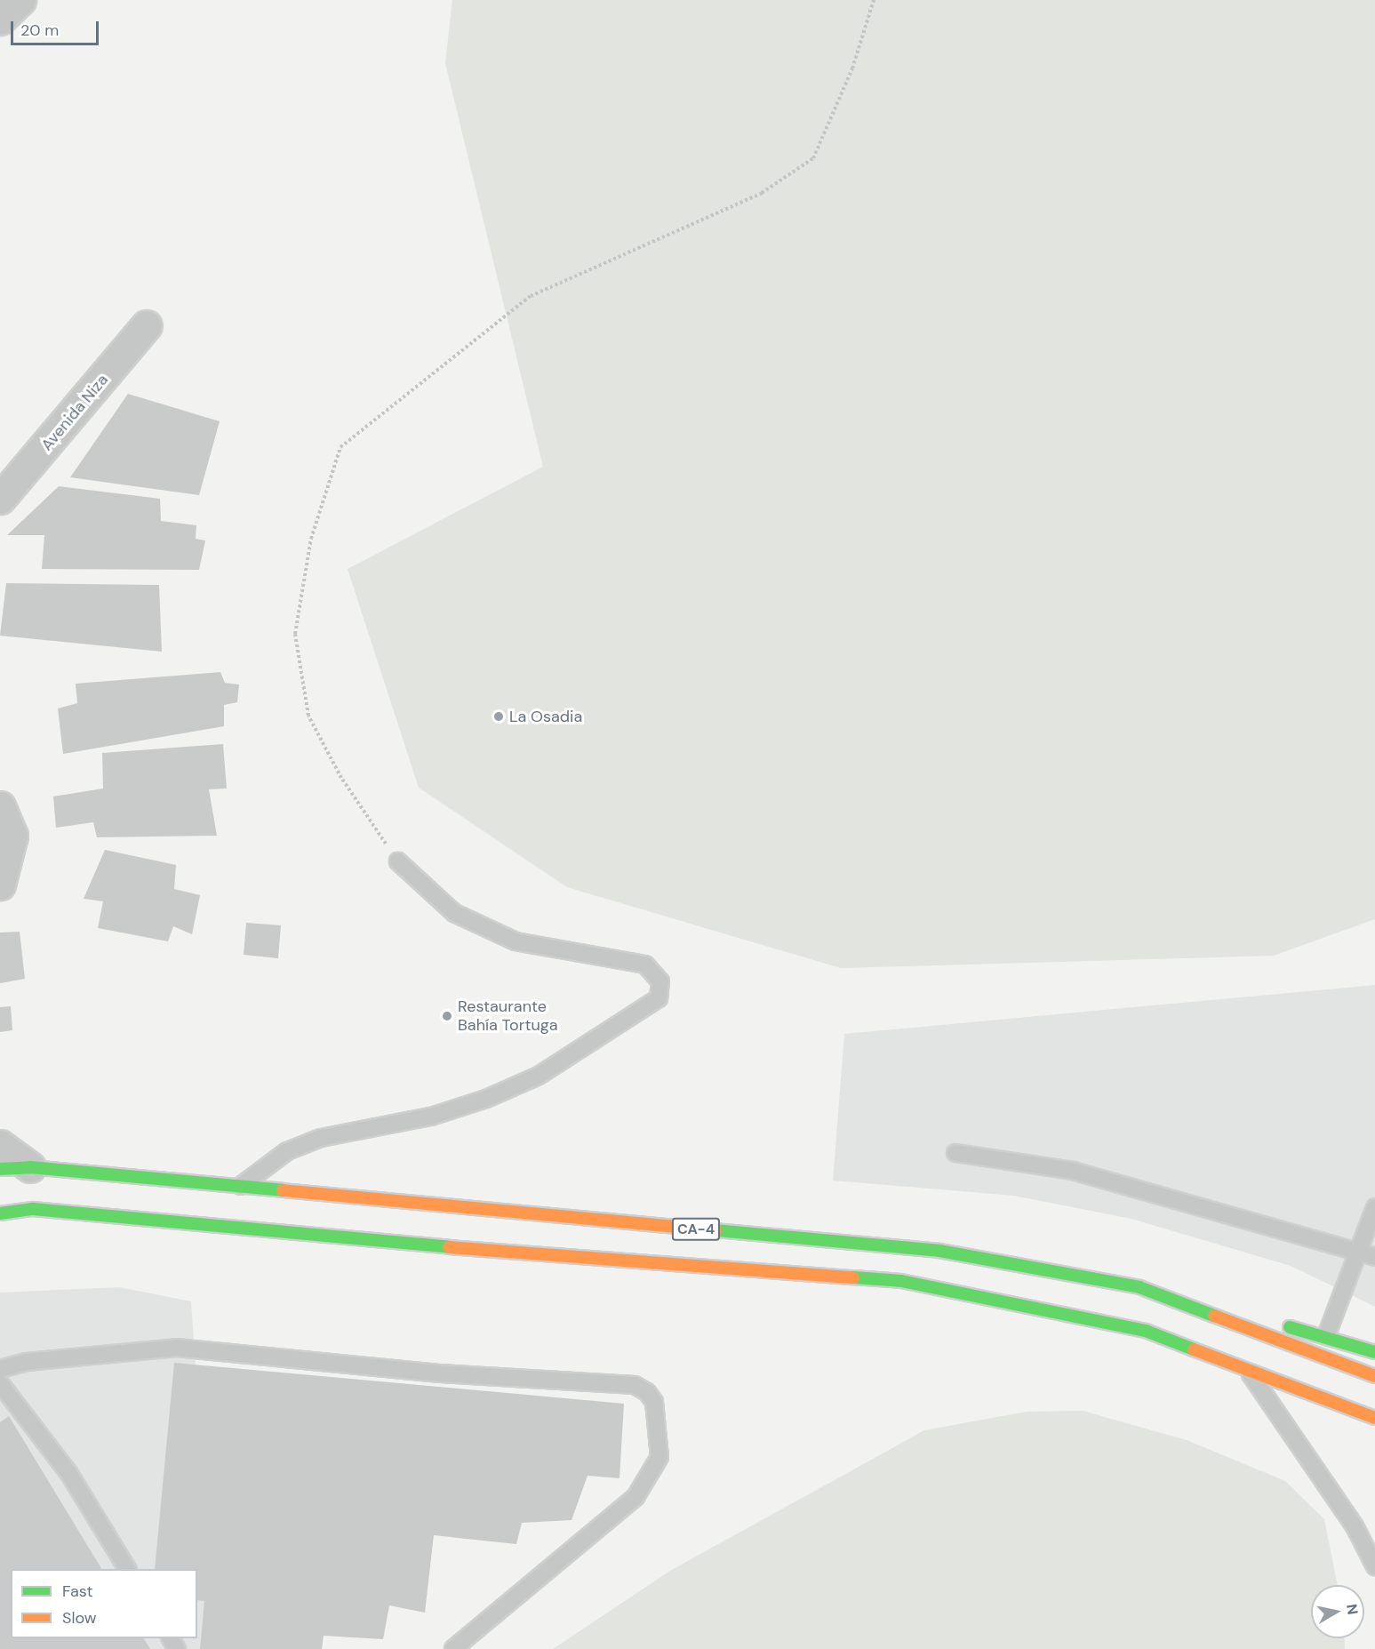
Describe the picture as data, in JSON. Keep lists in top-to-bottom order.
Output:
{
  "streets": {
    "highway": ["CA-4"],
    "street": ["Avenida Niza"]
  },
  "places": ["La Osadia", "Restaurante Bahía Tortuga"],
  "legend": ["Fast", "Slow"],
  "scale_bar": "20 m",
  "north": "right"
}
